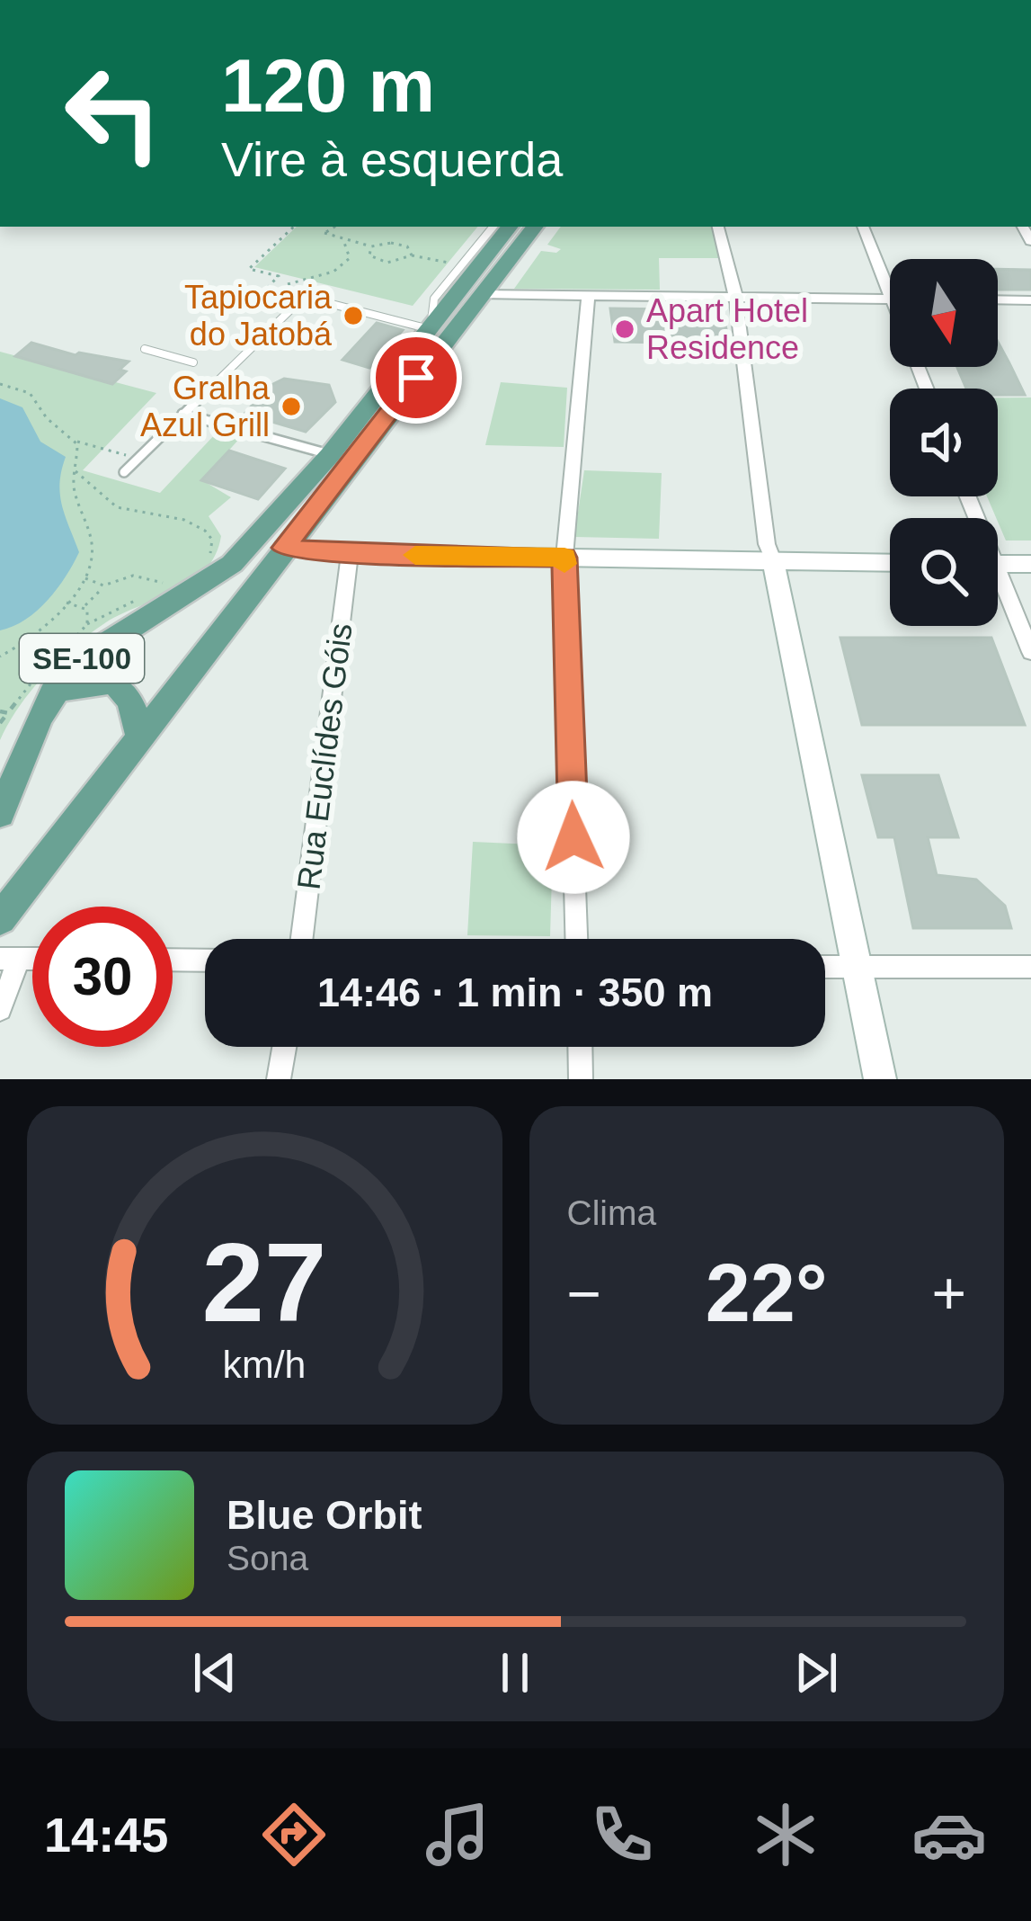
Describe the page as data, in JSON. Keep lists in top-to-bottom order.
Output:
{
  "streets": {
    "main road": ["SE-100"],
    "street": ["Rua Euclídes Góis"]
  },
  "places": ["Tapiocaria do Jatobá", "Apart Hotel Residence", "Gralha Azul Grill"],
  "north": "bottom",
  "page": {
    "turn": ["120 m", "Vire à esquerda"],
    "limit": "30",
    "trip": "14:46 · 1 min · 350 m",
    "tile": "Clima",
    "heat": ["−", "22°", "+"],
    "song": ["Blue Orbit", "Sona"],
    "tabs": "14:45",
    "gauge": ["27", "km/h"]
  }
}
